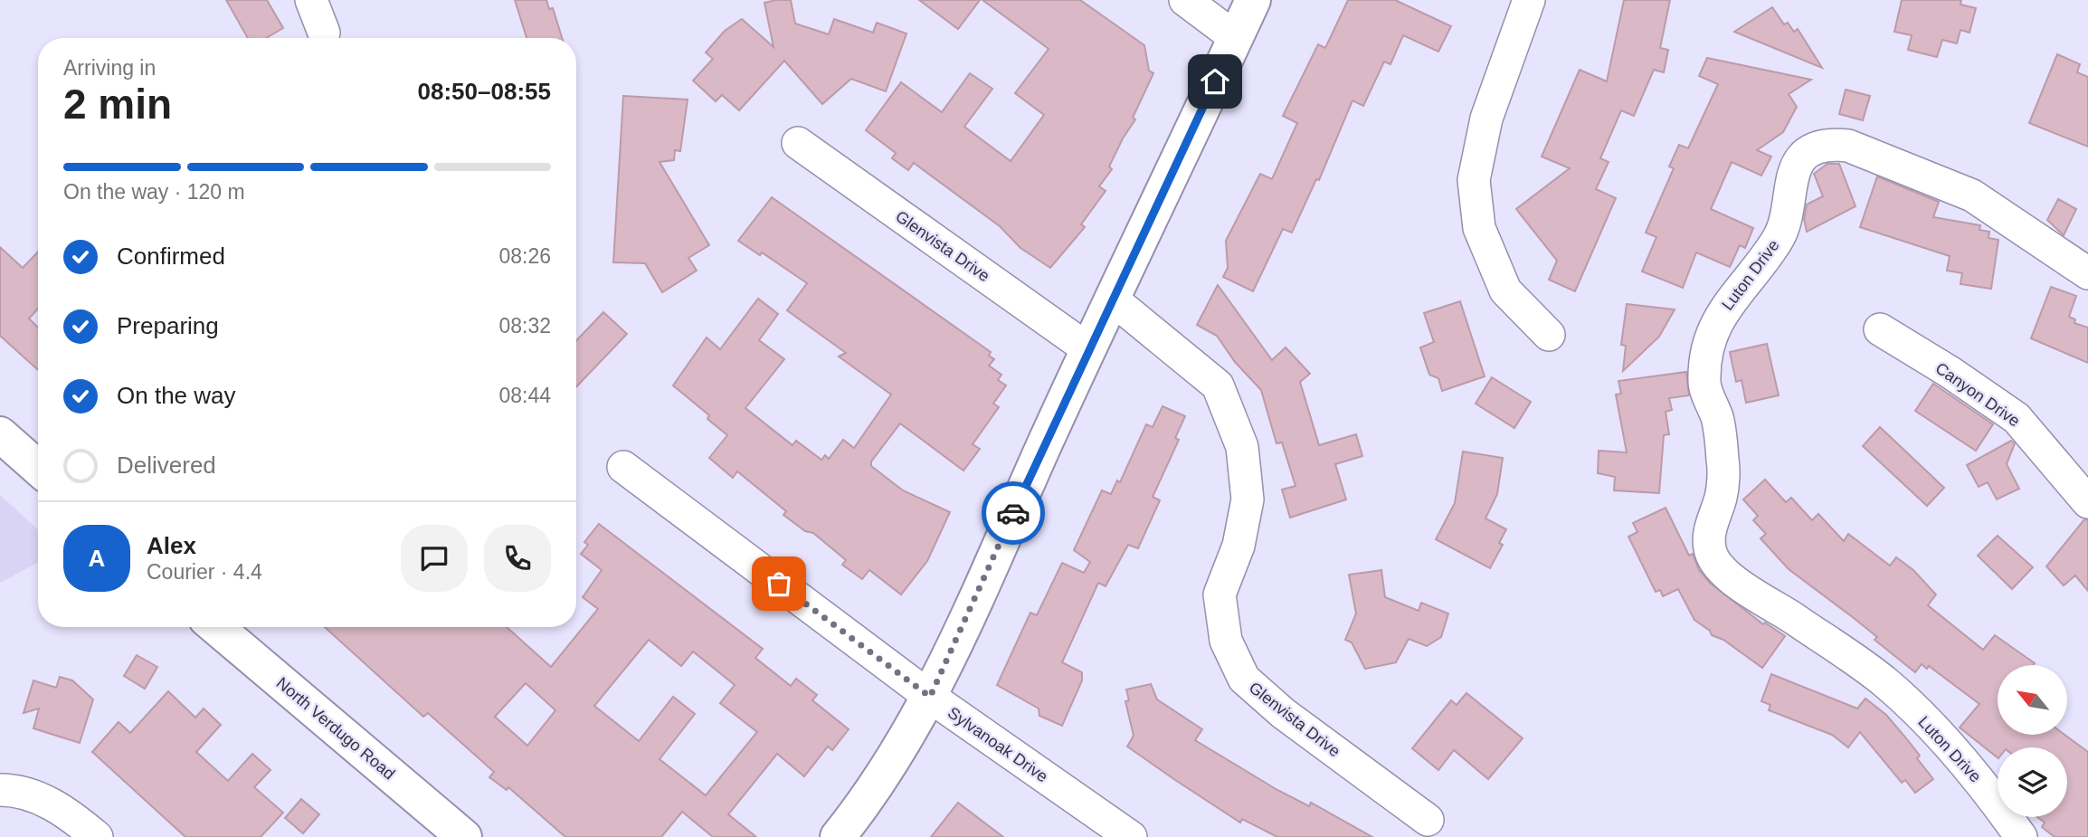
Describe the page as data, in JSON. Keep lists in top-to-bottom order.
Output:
{
  "streets": {
    "street": [
      "Glenvista Drive",
      "Luton Drive",
      "Canyon Drive",
      "North Verdugo Road",
      "Sylvanoak Drive"
    ]
  },
  "north": "top left",
  "page": {
    "heading": ["2 min", "Arriving in", "08:50–08:55"],
    "panel": ["Alex", "Courier · 4.4"],
    "bar": "On the way · 120 m",
    "list": [
      ["Confirmed", "08:26"],
      ["Preparing", "08:32"],
      ["On the way", "08:44"],
      "Delivered"
    ],
    "round": "A"
  }
}
